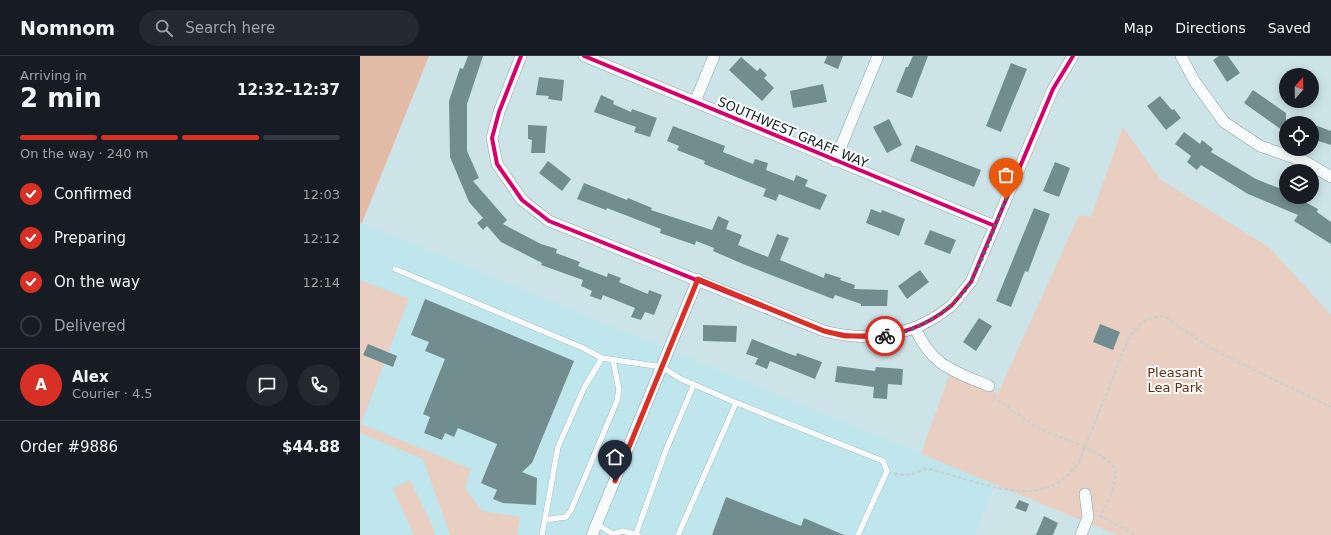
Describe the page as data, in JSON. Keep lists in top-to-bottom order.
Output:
{
  "streets": {
    "street": ["SOUTHWEST GRAFF WAY"]
  },
  "parks": ["Pleasant Lea Park"],
  "north": "top",
  "page": {
    "header": "Nomnom",
    "search": "Search here",
    "nav": ["Map", "Directions", "Saved"],
    "heading": ["2 min", "Arriving in", "12:32–12:37"],
    "panel": [
      "Alex",
      "Courier · 4.5",
      "Order #9886",
      "$44.88"
    ],
    "bar": "On the way · 240 m",
    "list": [
      ["Confirmed", "12:03"],
      ["Preparing", "12:12"],
      ["On the way", "12:14"],
      "Delivered"
    ],
    "round": "A"
  }
}
